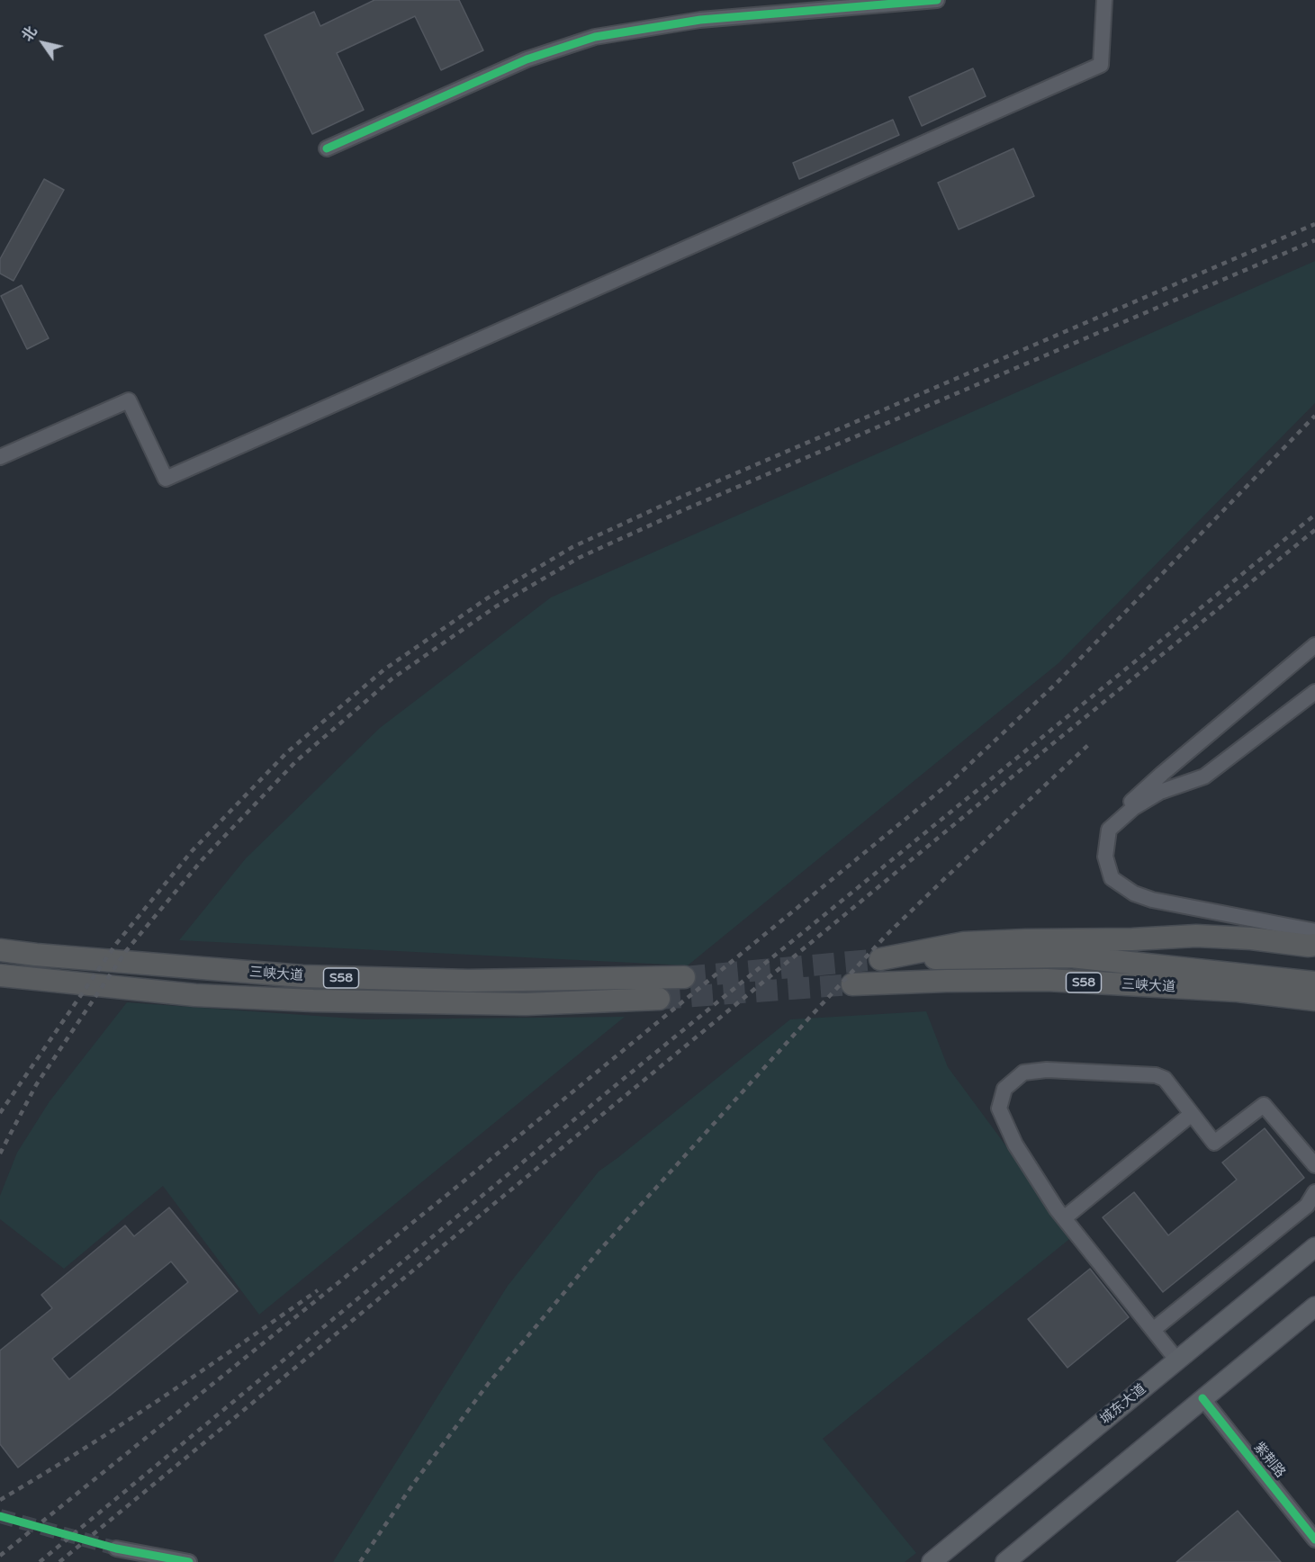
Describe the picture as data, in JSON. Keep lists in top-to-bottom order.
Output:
{
  "streets": {
    "highway": ["三峡大道", "S58"],
    "main road": ["城东大道"],
    "street": ["紫荆路"]
  },
  "north": "top left"
}
